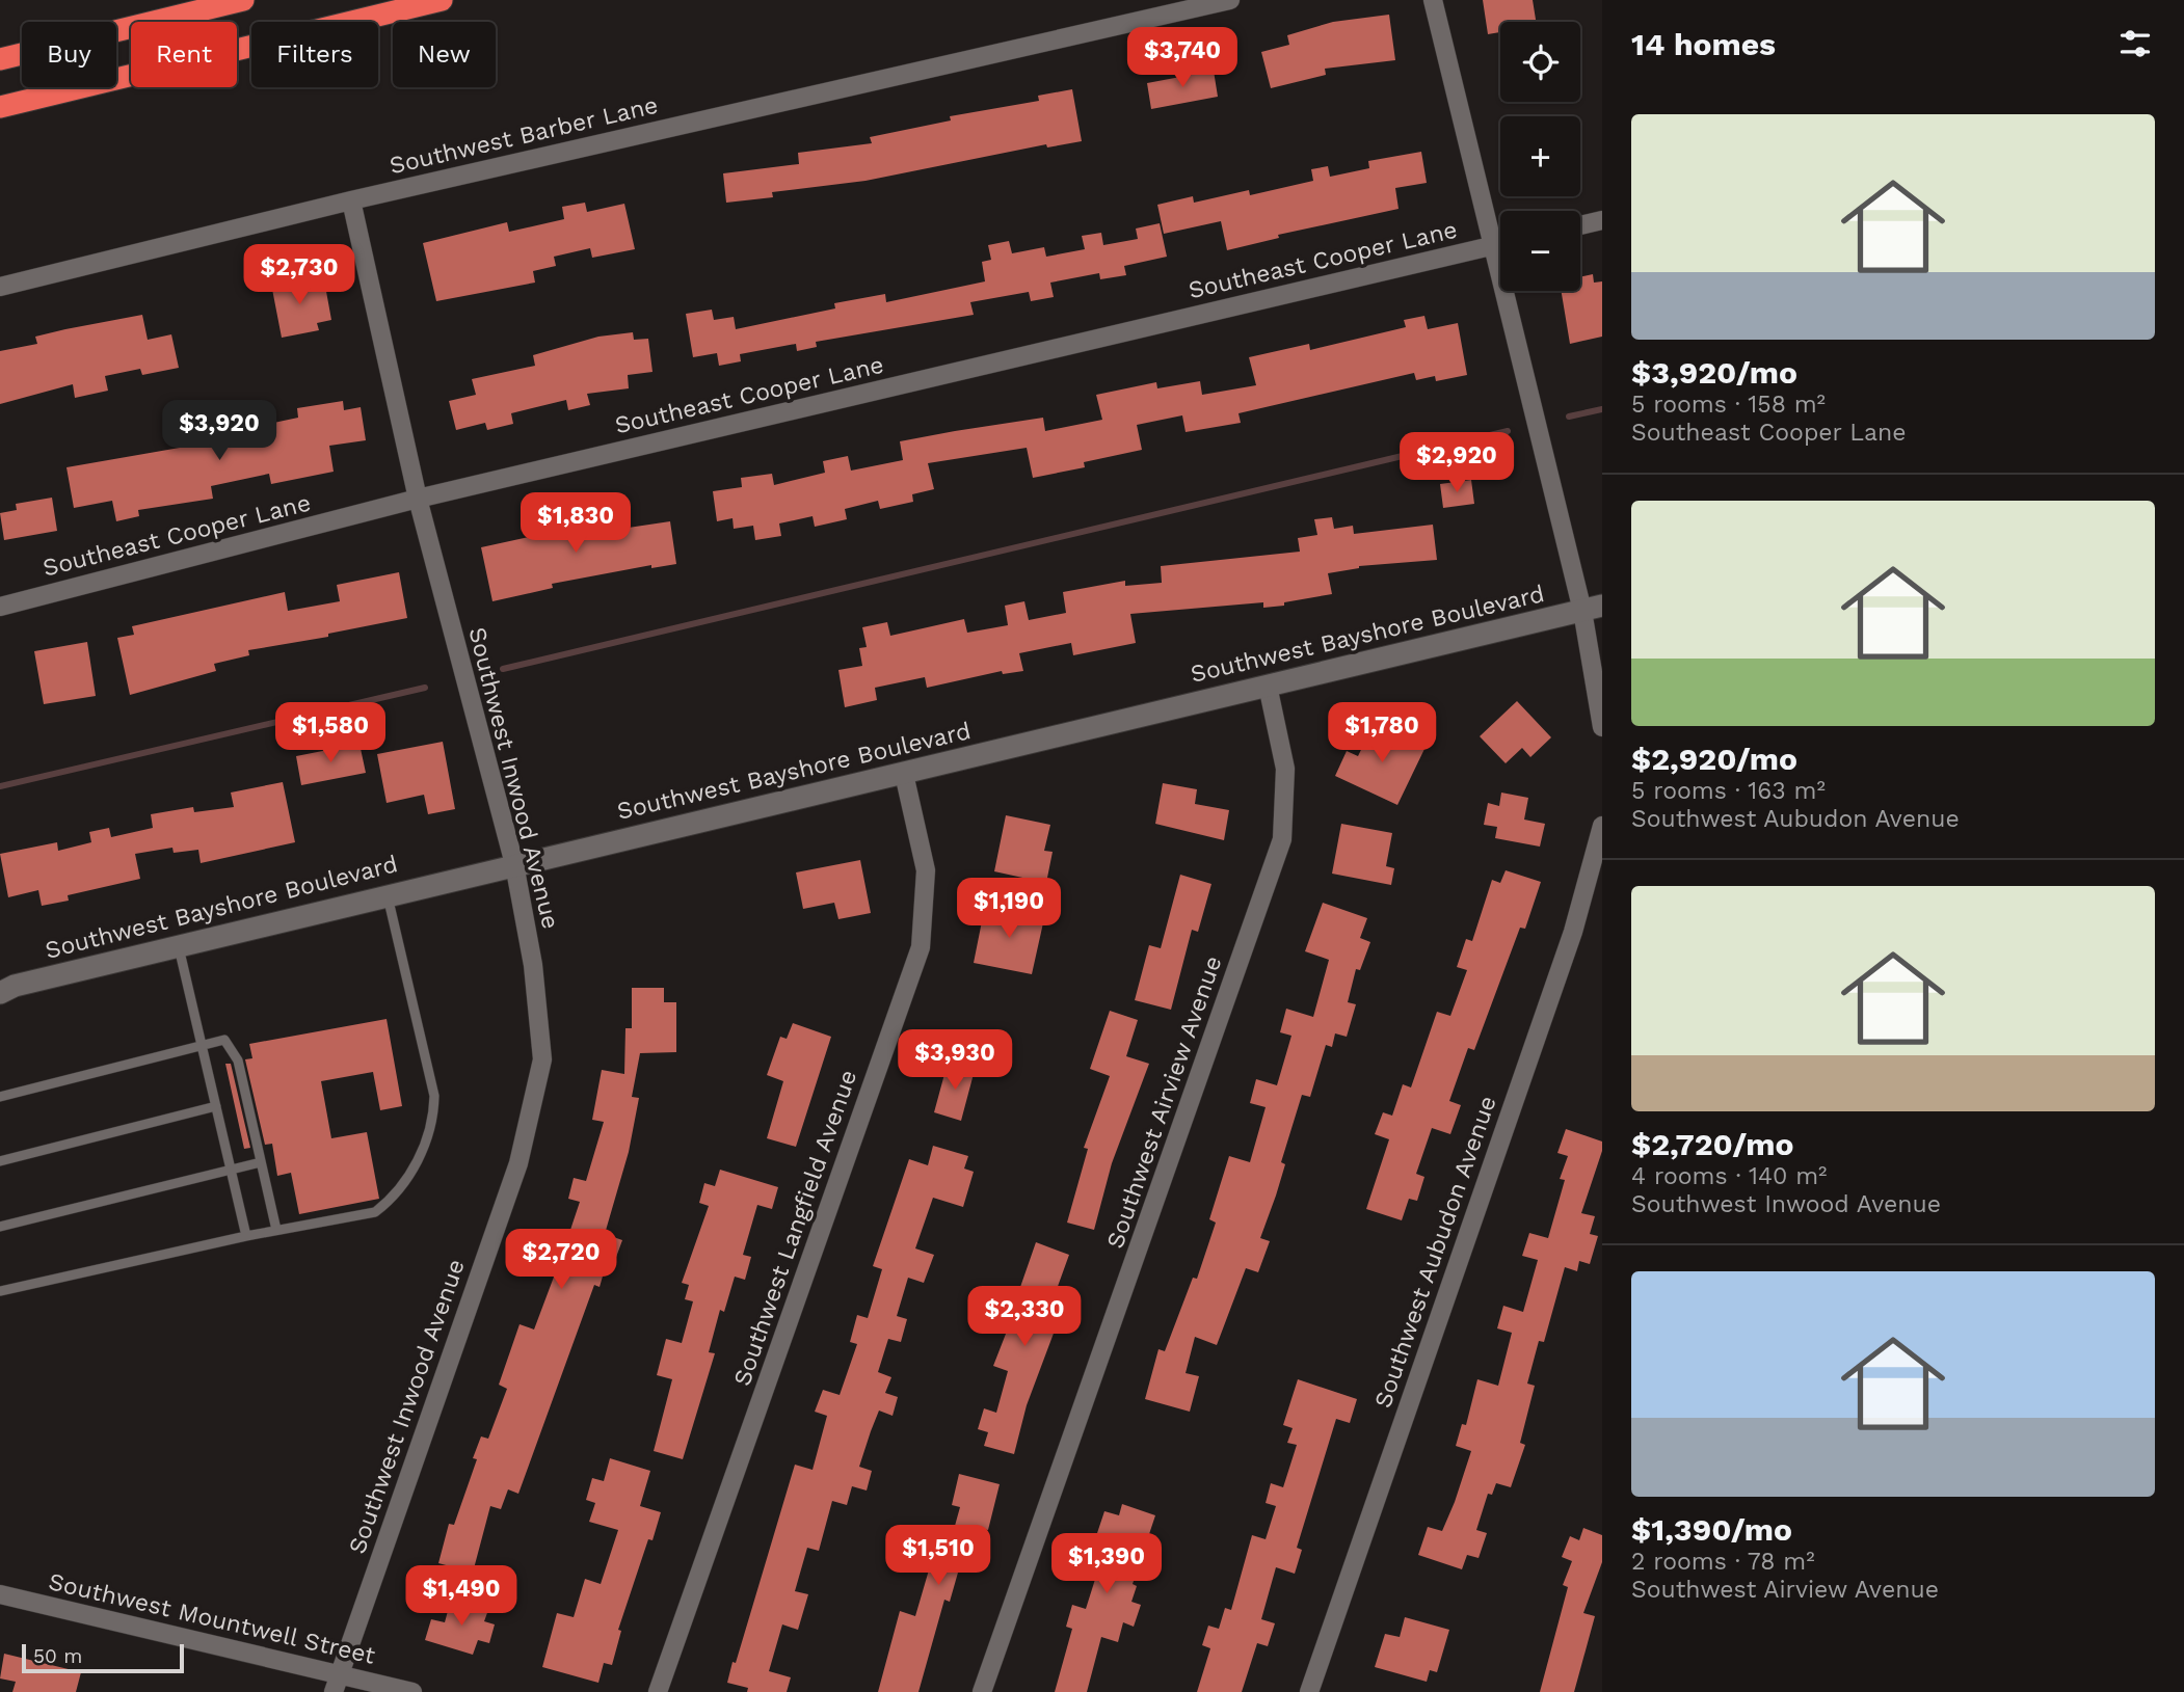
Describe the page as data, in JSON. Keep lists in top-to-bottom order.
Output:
{
  "streets": {
    "street": [
      "Southwest Barber Lane",
      "Southeast Cooper Lane",
      "Southwest Bayshore Boulevard",
      "Southwest Inwood Avenue",
      "Southwest Airview Avenue",
      "Southwest Langfield Avenue",
      "Southwest Aubudon Avenue",
      "Southwest Mountwell Street"
    ]
  },
  "crossings": [
    ["Southwest Barber Lane", "Southwest Inwood Avenue"],
    ["Southeast Cooper Lane", "Southwest Inwood Avenue"],
    ["Southwest Bayshore Boulevard", "Southwest Inwood Avenue"],
    ["Southwest Bayshore Boulevard", "Southwest Airview Avenue"],
    ["Southwest Bayshore Boulevard", "Southwest Langfield Avenue"],
    ["Southwest Inwood Avenue", "Southwest Mountwell Street"]
  ],
  "scale_bar": "50 m",
  "page": {
    "heading": "14 homes",
    "map_buttons": ["+", "−"],
    "chip": [
      "Buy",
      "Rent",
      "Filters",
      "New"
    ],
    "price": [
      "$3,740",
      "$2,730",
      "$3,920",
      "$2,920",
      "$1,830",
      "$1,580",
      "$1,780",
      "$1,190",
      "$3,930",
      "$2,720",
      "$2,330",
      "$1,510",
      "$1,390",
      "$1,490"
    ],
    "list": [
      {
        "name": "$3,920/mo",
        "note": "5 rooms · 158 m² · Southeast Cooper Lane"
      },
      {
        "name": "$2,920/mo",
        "note": "5 rooms · 163 m² · Southwest Aubudon Avenue"
      },
      {
        "name": "$2,720/mo",
        "note": "4 rooms · 140 m² · Southwest Inwood Avenue"
      },
      {
        "name": "$1,390/mo",
        "note": "2 rooms · 78 m² · Southwest Airview Avenue"
      }
    ],
    "scale": "50 m"
  }
}
